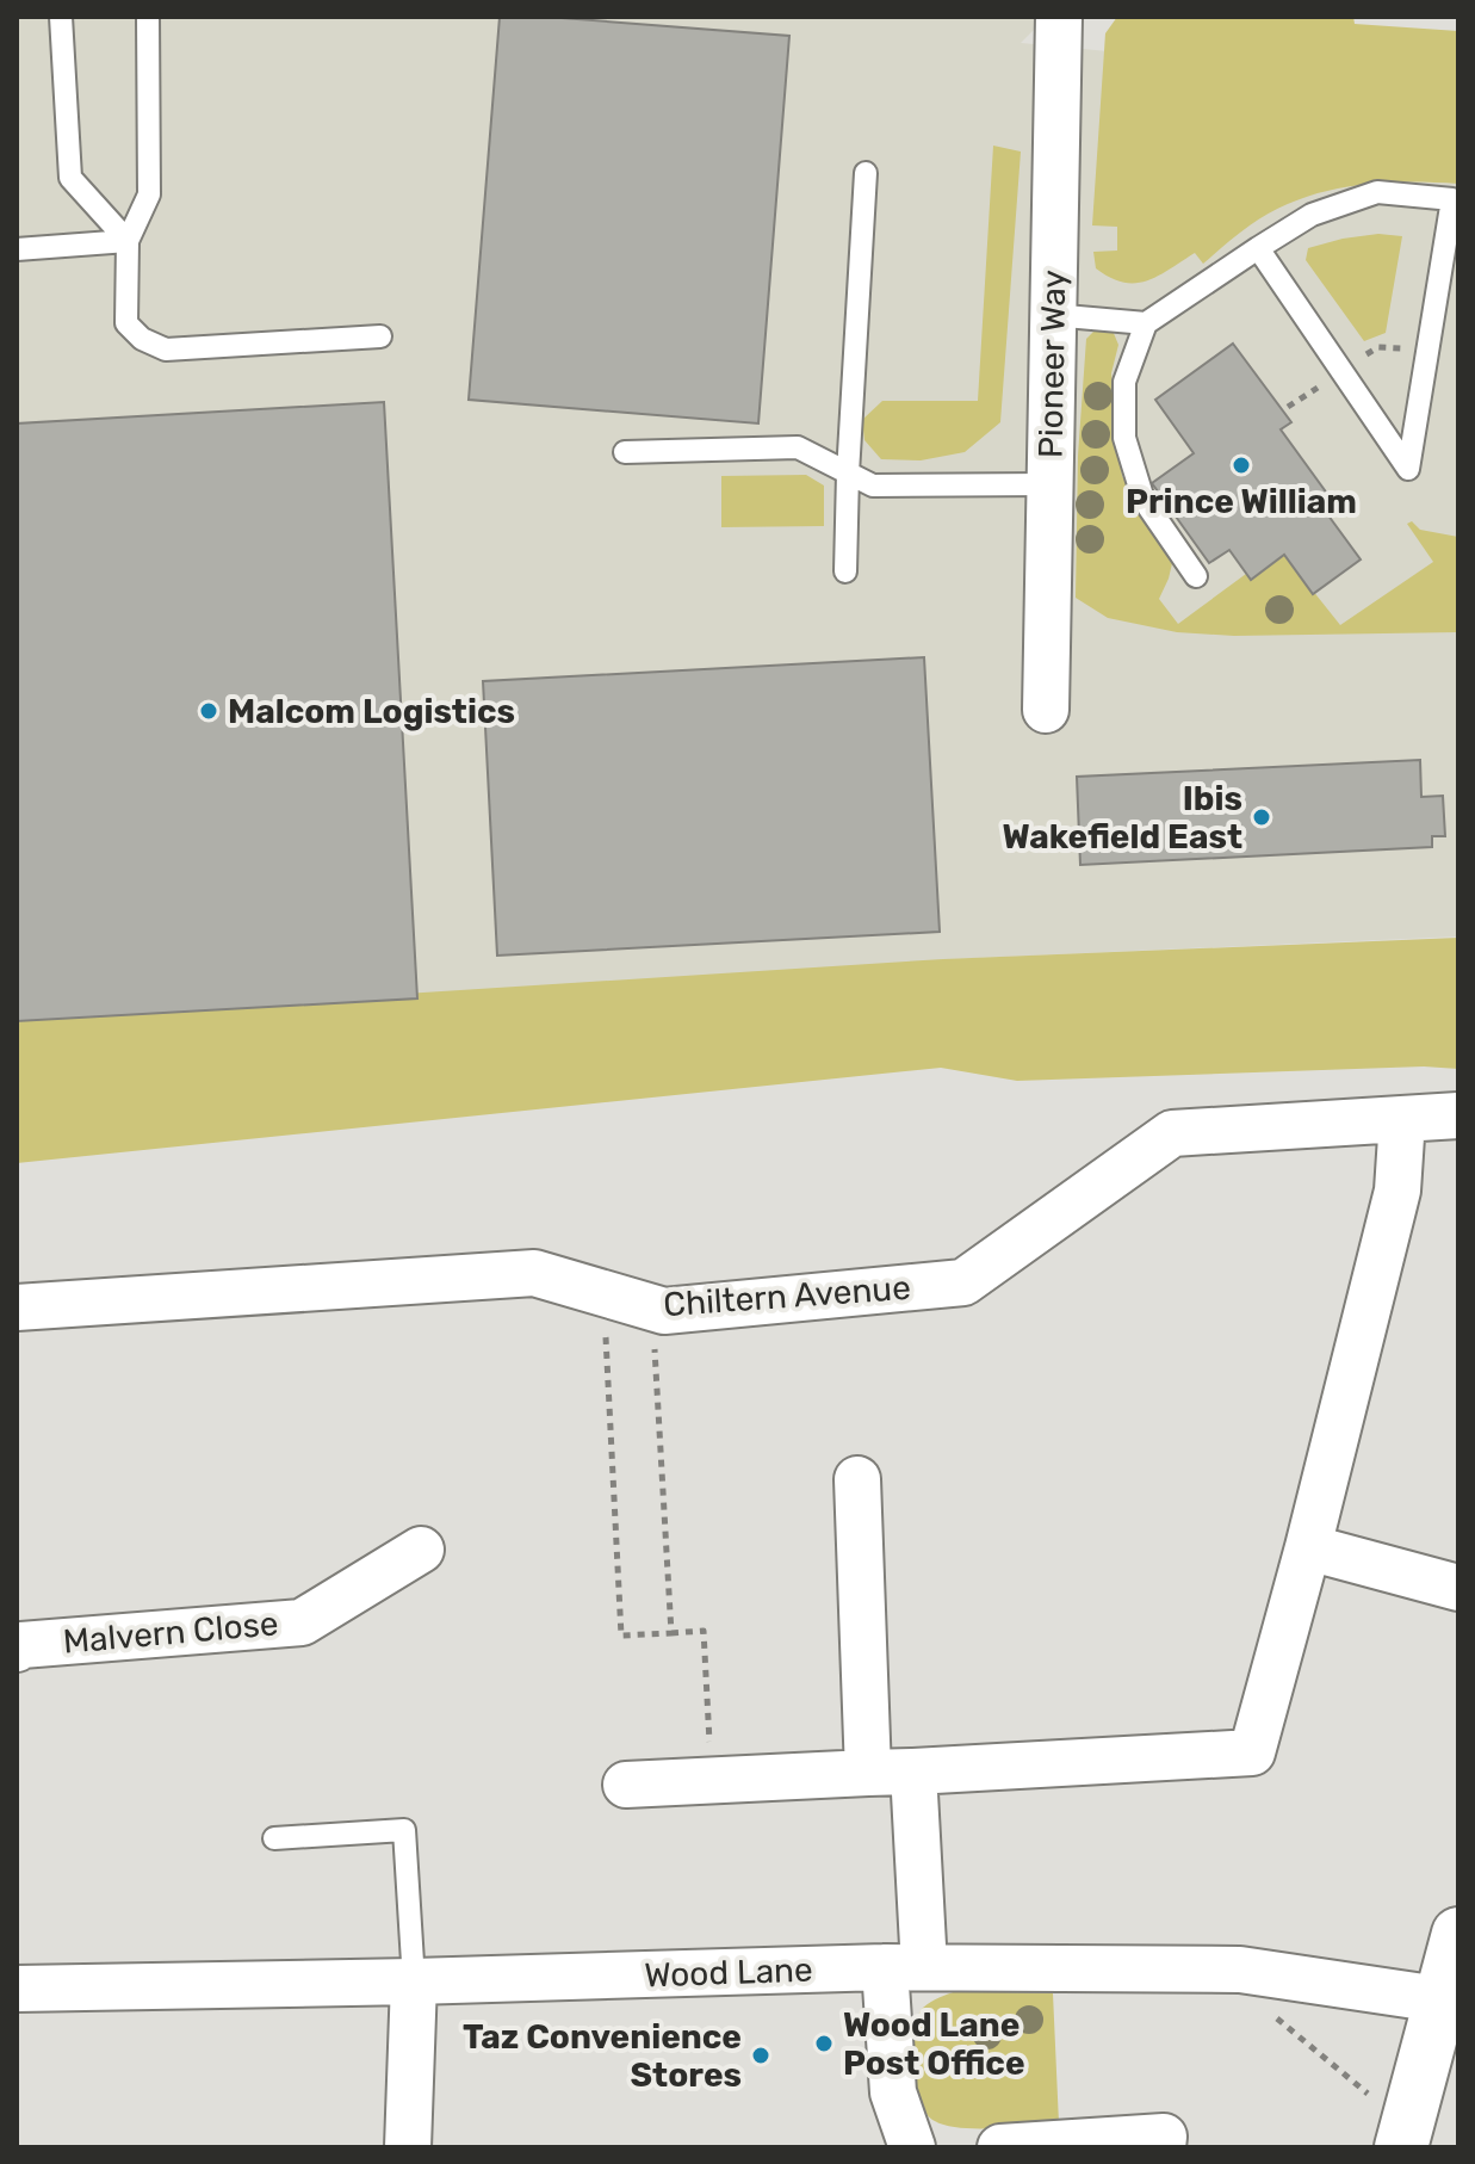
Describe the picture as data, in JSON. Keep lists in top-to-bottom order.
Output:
{
  "streets": {
    "street": [
      "Pioneer Way",
      "Chiltern Avenue",
      "Malvern Close",
      "Wood Lane"
    ]
  },
  "places": [
    "Prince William",
    "Malcom Logistics",
    "Ibis Wakefield East",
    "Wood Lane Post Office",
    "Taz Convenience Stores"
  ]
}
